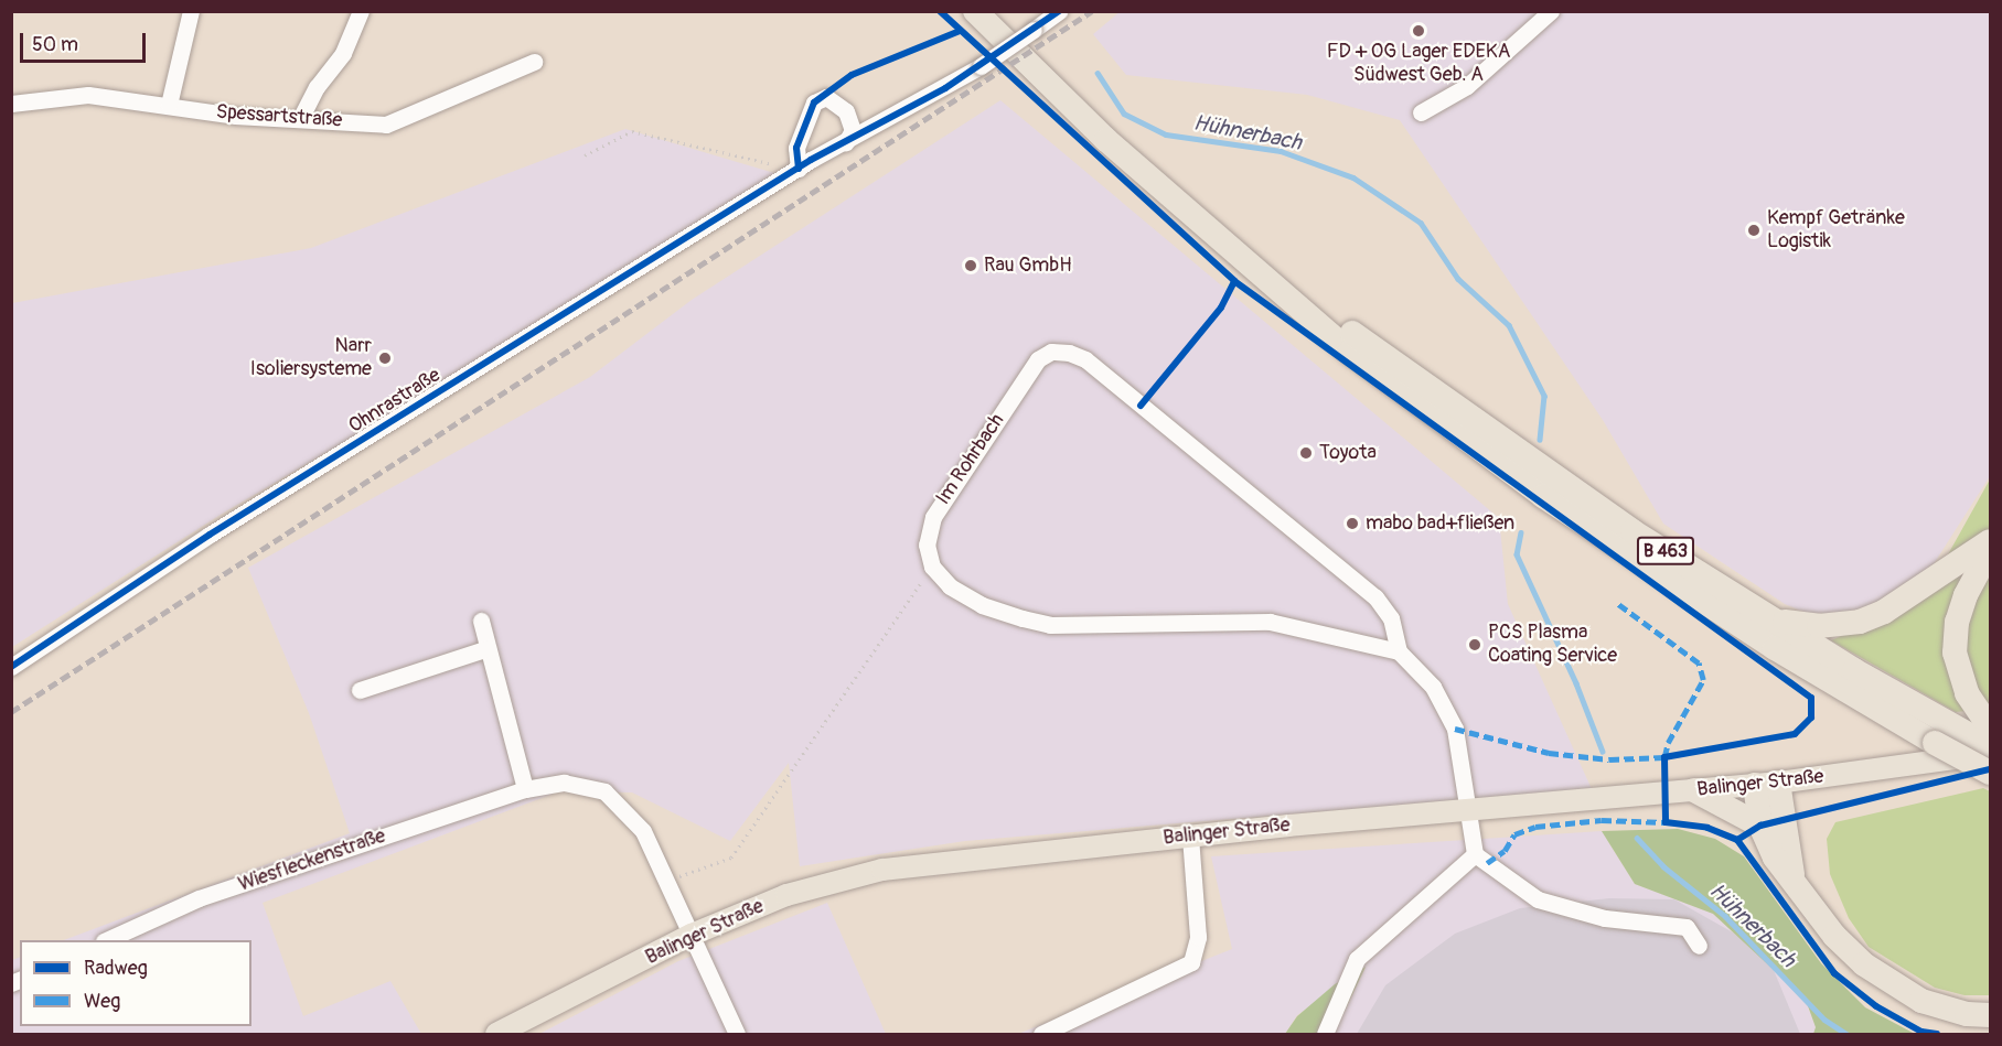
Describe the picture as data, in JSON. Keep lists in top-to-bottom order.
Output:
{
  "streets": {
    "highway": ["B 463"],
    "main road": ["Balinger Straße"],
    "street": [
      "Spessartstraße",
      "Ohnrastraße",
      "Im Rohrbach",
      "Wiesfleckenstraße"
    ]
  },
  "crossings": [
    ["B 463", "Balinger Straße"],
    ["Balinger Straße", "Wiesfleckenstraße"]
  ],
  "water": ["Hühnerbach"],
  "places": [
    "FD + OG Lager EDEKA Südwest Geb. A",
    "Kempf Getränke Logistik",
    "Rau GmbH",
    "Narr Isoliersysteme",
    "Toyota",
    "mabo bad+fließen",
    "PCS Plasma Coating Service"
  ],
  "legend": ["Radweg", "Weg"],
  "scale_bar": "50 m"
}
